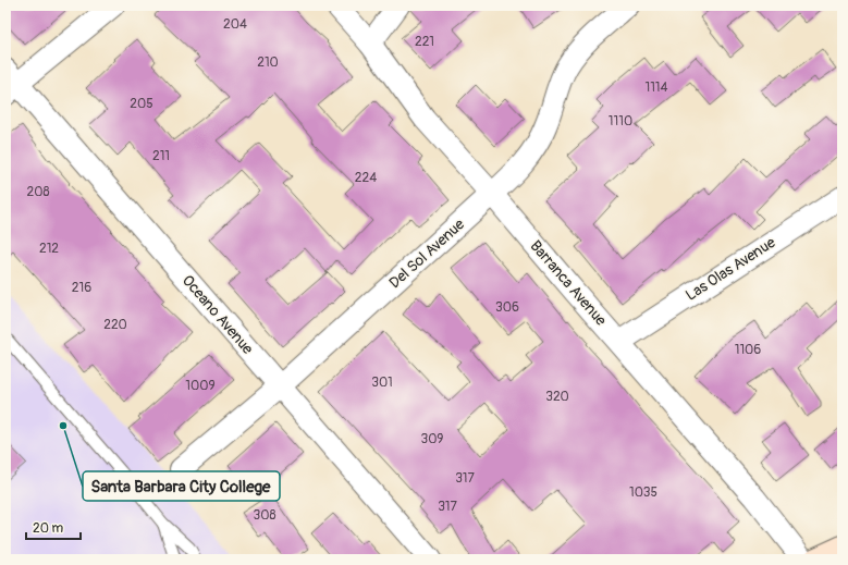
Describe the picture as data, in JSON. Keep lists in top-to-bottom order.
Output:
{
  "streets": {
    "street": [
      "Del Sol Avenue",
      "Las Olas Avenue",
      "Barranca Avenue",
      "Oceano Avenue"
    ]
  },
  "crossings": [
    ["Del Sol Avenue", "Barranca Avenue"],
    ["Del Sol Avenue", "Oceano Avenue"],
    ["Las Olas Avenue", "Barranca Avenue"]
  ],
  "places": ["Santa Barbara City College"],
  "house_numbers": [
    "204",
    "221",
    "210",
    "1114",
    "205",
    "1110",
    "211",
    "224",
    "208",
    "212",
    "216",
    "306",
    "220",
    "1106",
    "301",
    "1009",
    "320",
    "309",
    "317",
    "1035",
    "317",
    "308"
  ],
  "scale_bar": "20 m"
}
